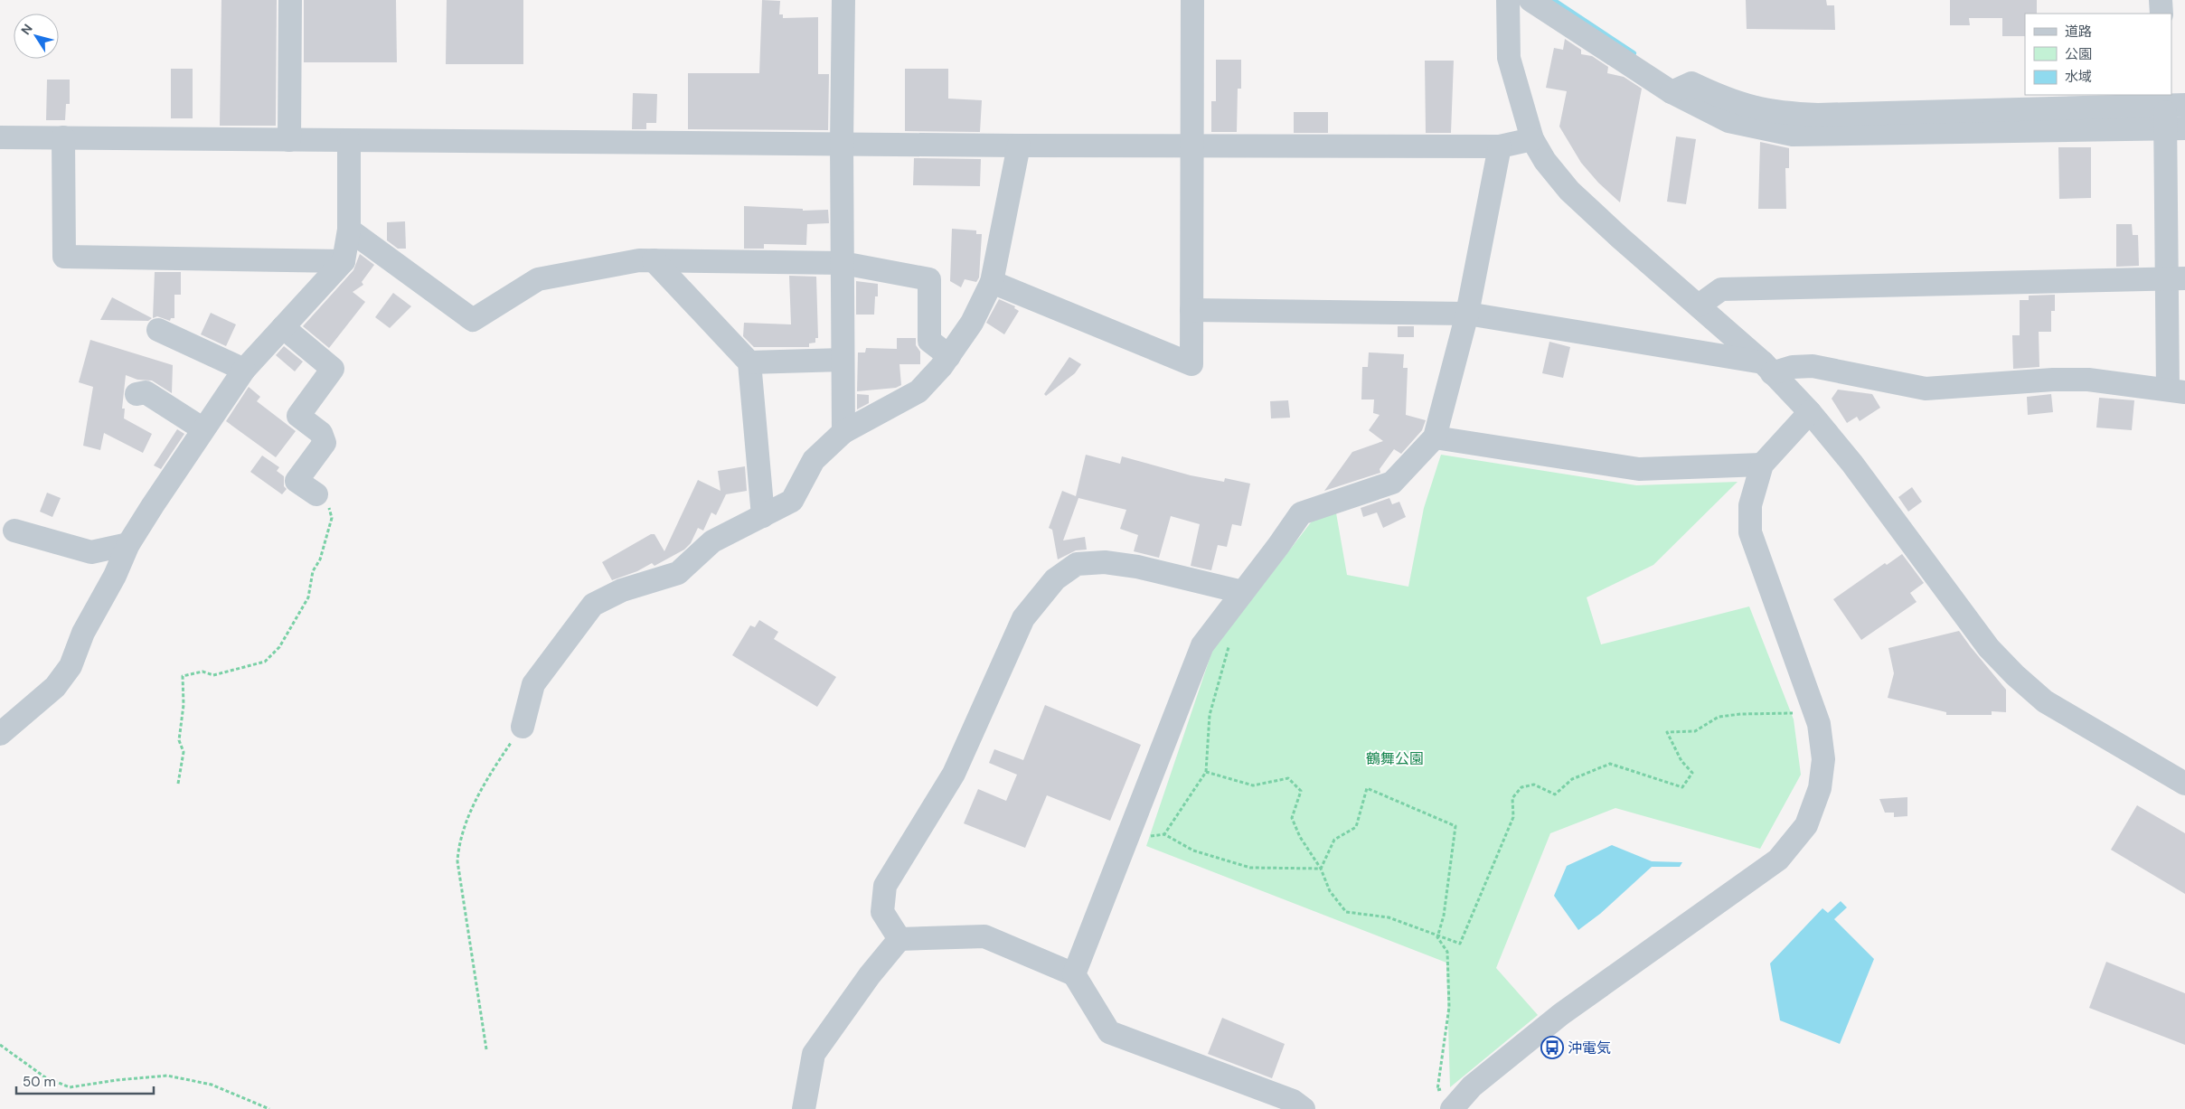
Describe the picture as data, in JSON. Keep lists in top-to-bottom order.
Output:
{
  "parks": ["鶴舞公園"],
  "places": {
    "bus stop": ["沖電気"]
  },
  "legend": ["道路", "公園", "水域"],
  "scale_bar": "50 m",
  "north": "top left"
}
